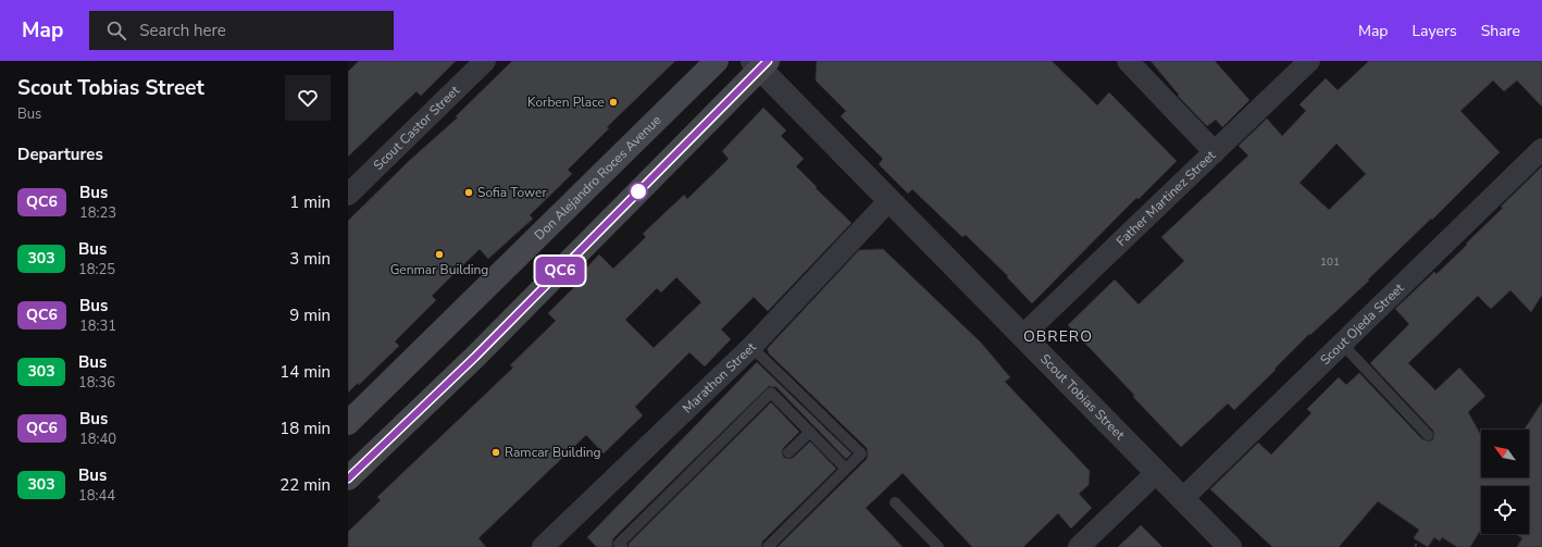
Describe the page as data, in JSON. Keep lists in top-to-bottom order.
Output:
{
  "streets": {
    "main road": ["Don Alejandro Roces Avenue"],
    "street": [
      "Scout Castor Street",
      "Father Martinez Street",
      "Scout Ojeda Street",
      "Marathon Street",
      "Scout Tobias Street"
    ]
  },
  "crossings": [
    ["Father Martinez Street", "Scout Tobias Street"],
    ["Scout Ojeda Street", "Scout Tobias Street"],
    ["Marathon Street", "Scout Tobias Street"]
  ],
  "districts": ["OBRERO"],
  "places": [
    "Korben Place",
    "Sofia Tower",
    "Genmar Building",
    "Ramcar Building"
  ],
  "lines": ["bus line QC6"],
  "house_numbers": ["101"],
  "north": "top left",
  "page": {
    "header": "Map",
    "search": "Search here",
    "nav": ["Map", "Layers", "Share"],
    "heading": [
      ["Scout Tobias Street", "Bus"],
      "Departures"
    ],
    "on_map": "QC6",
    "list": [
      {
        "mark": "QC6",
        "name": "Bus",
        "note": "18:23",
        "value": "1 min"
      },
      {
        "mark": "303",
        "name": "Bus",
        "note": "18:25",
        "value": "3 min"
      },
      {
        "mark": "QC6",
        "name": "Bus",
        "note": "18:31",
        "value": "9 min"
      },
      {
        "mark": "303",
        "name": "Bus",
        "note": "18:36",
        "value": "14 min"
      },
      {
        "mark": "QC6",
        "name": "Bus",
        "note": "18:40",
        "value": "18 min"
      },
      {
        "mark": "303",
        "name": "Bus",
        "note": "18:44",
        "value": "22 min"
      }
    ]
  }
}
